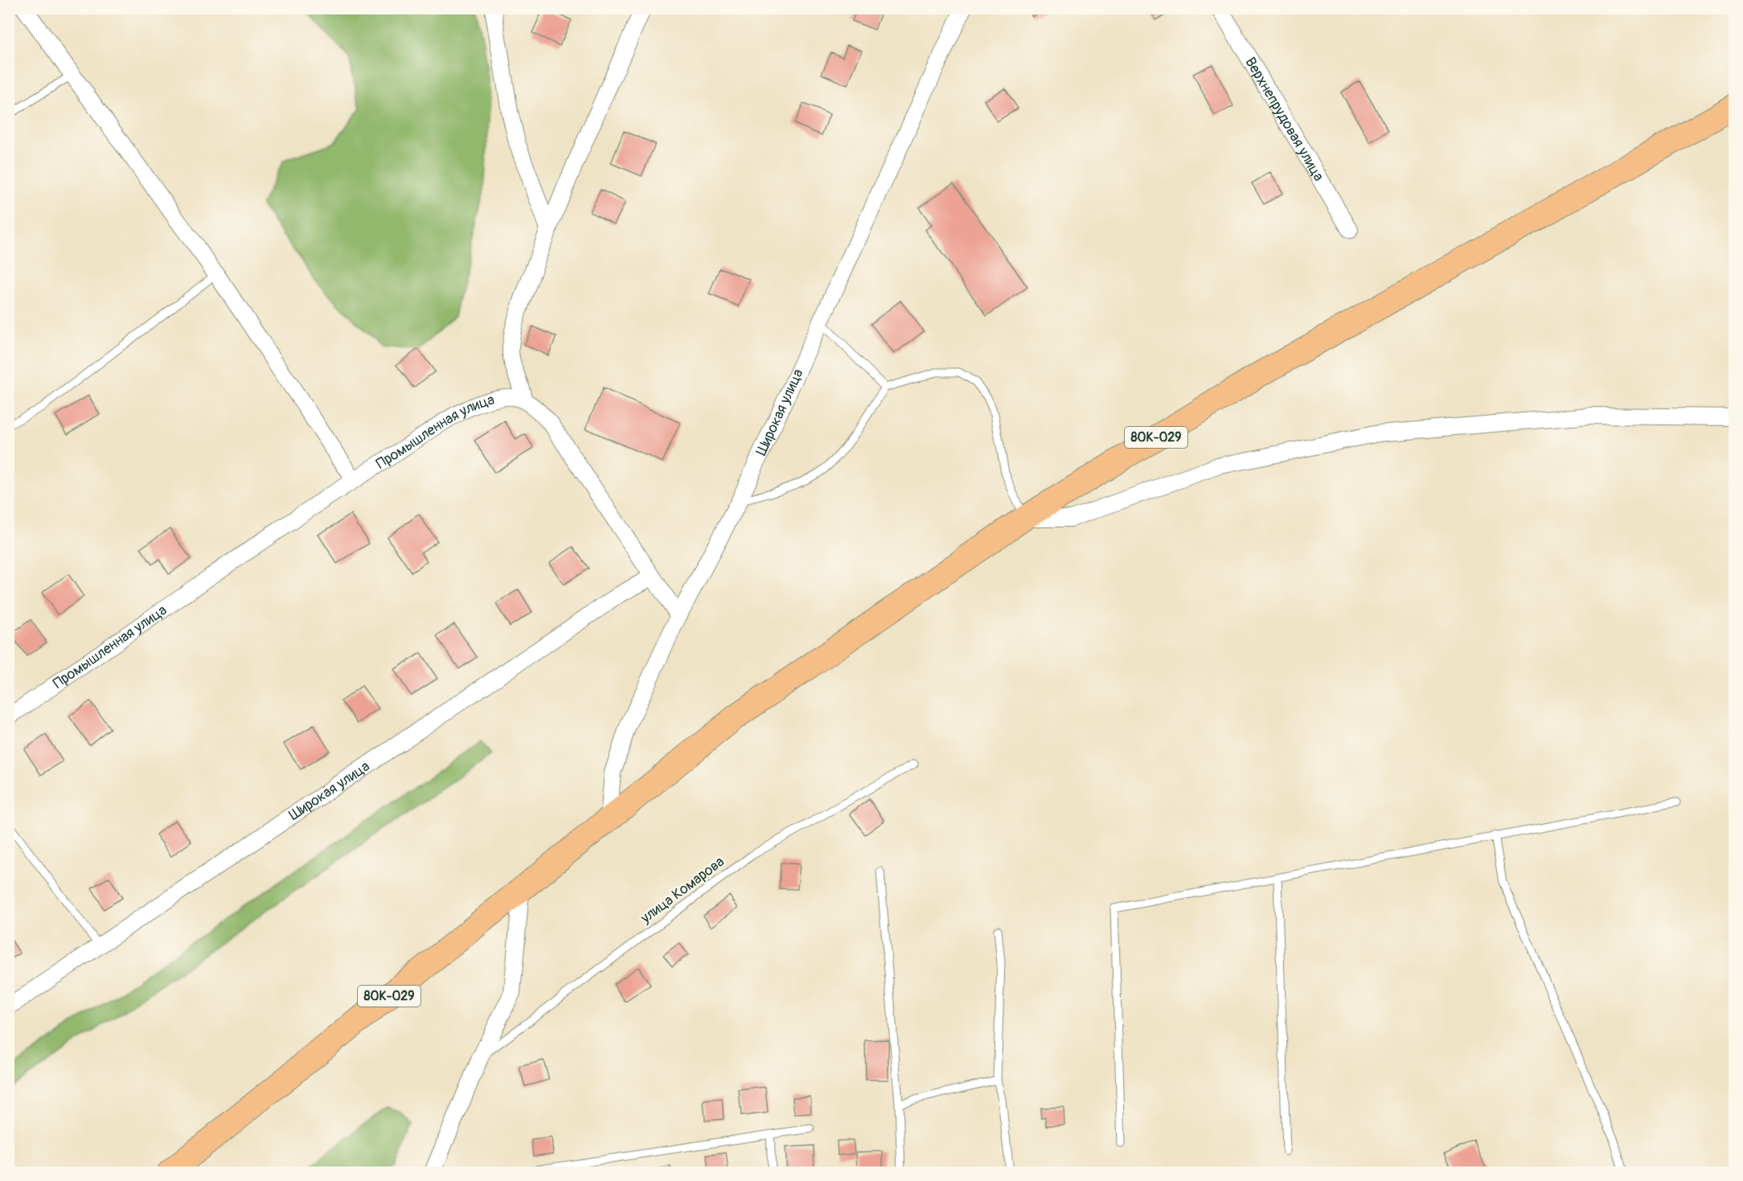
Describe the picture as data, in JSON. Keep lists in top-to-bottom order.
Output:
{
  "streets": {
    "main road": ["80К-029"],
    "street": ["Верхнепрудовая улица", "Широкая улица", "Промышленная улица"],
    "lane": ["улица Комарова"]
  },
  "crossings": [
    ["Широкая улица", "80К-029"]
  ]
}
